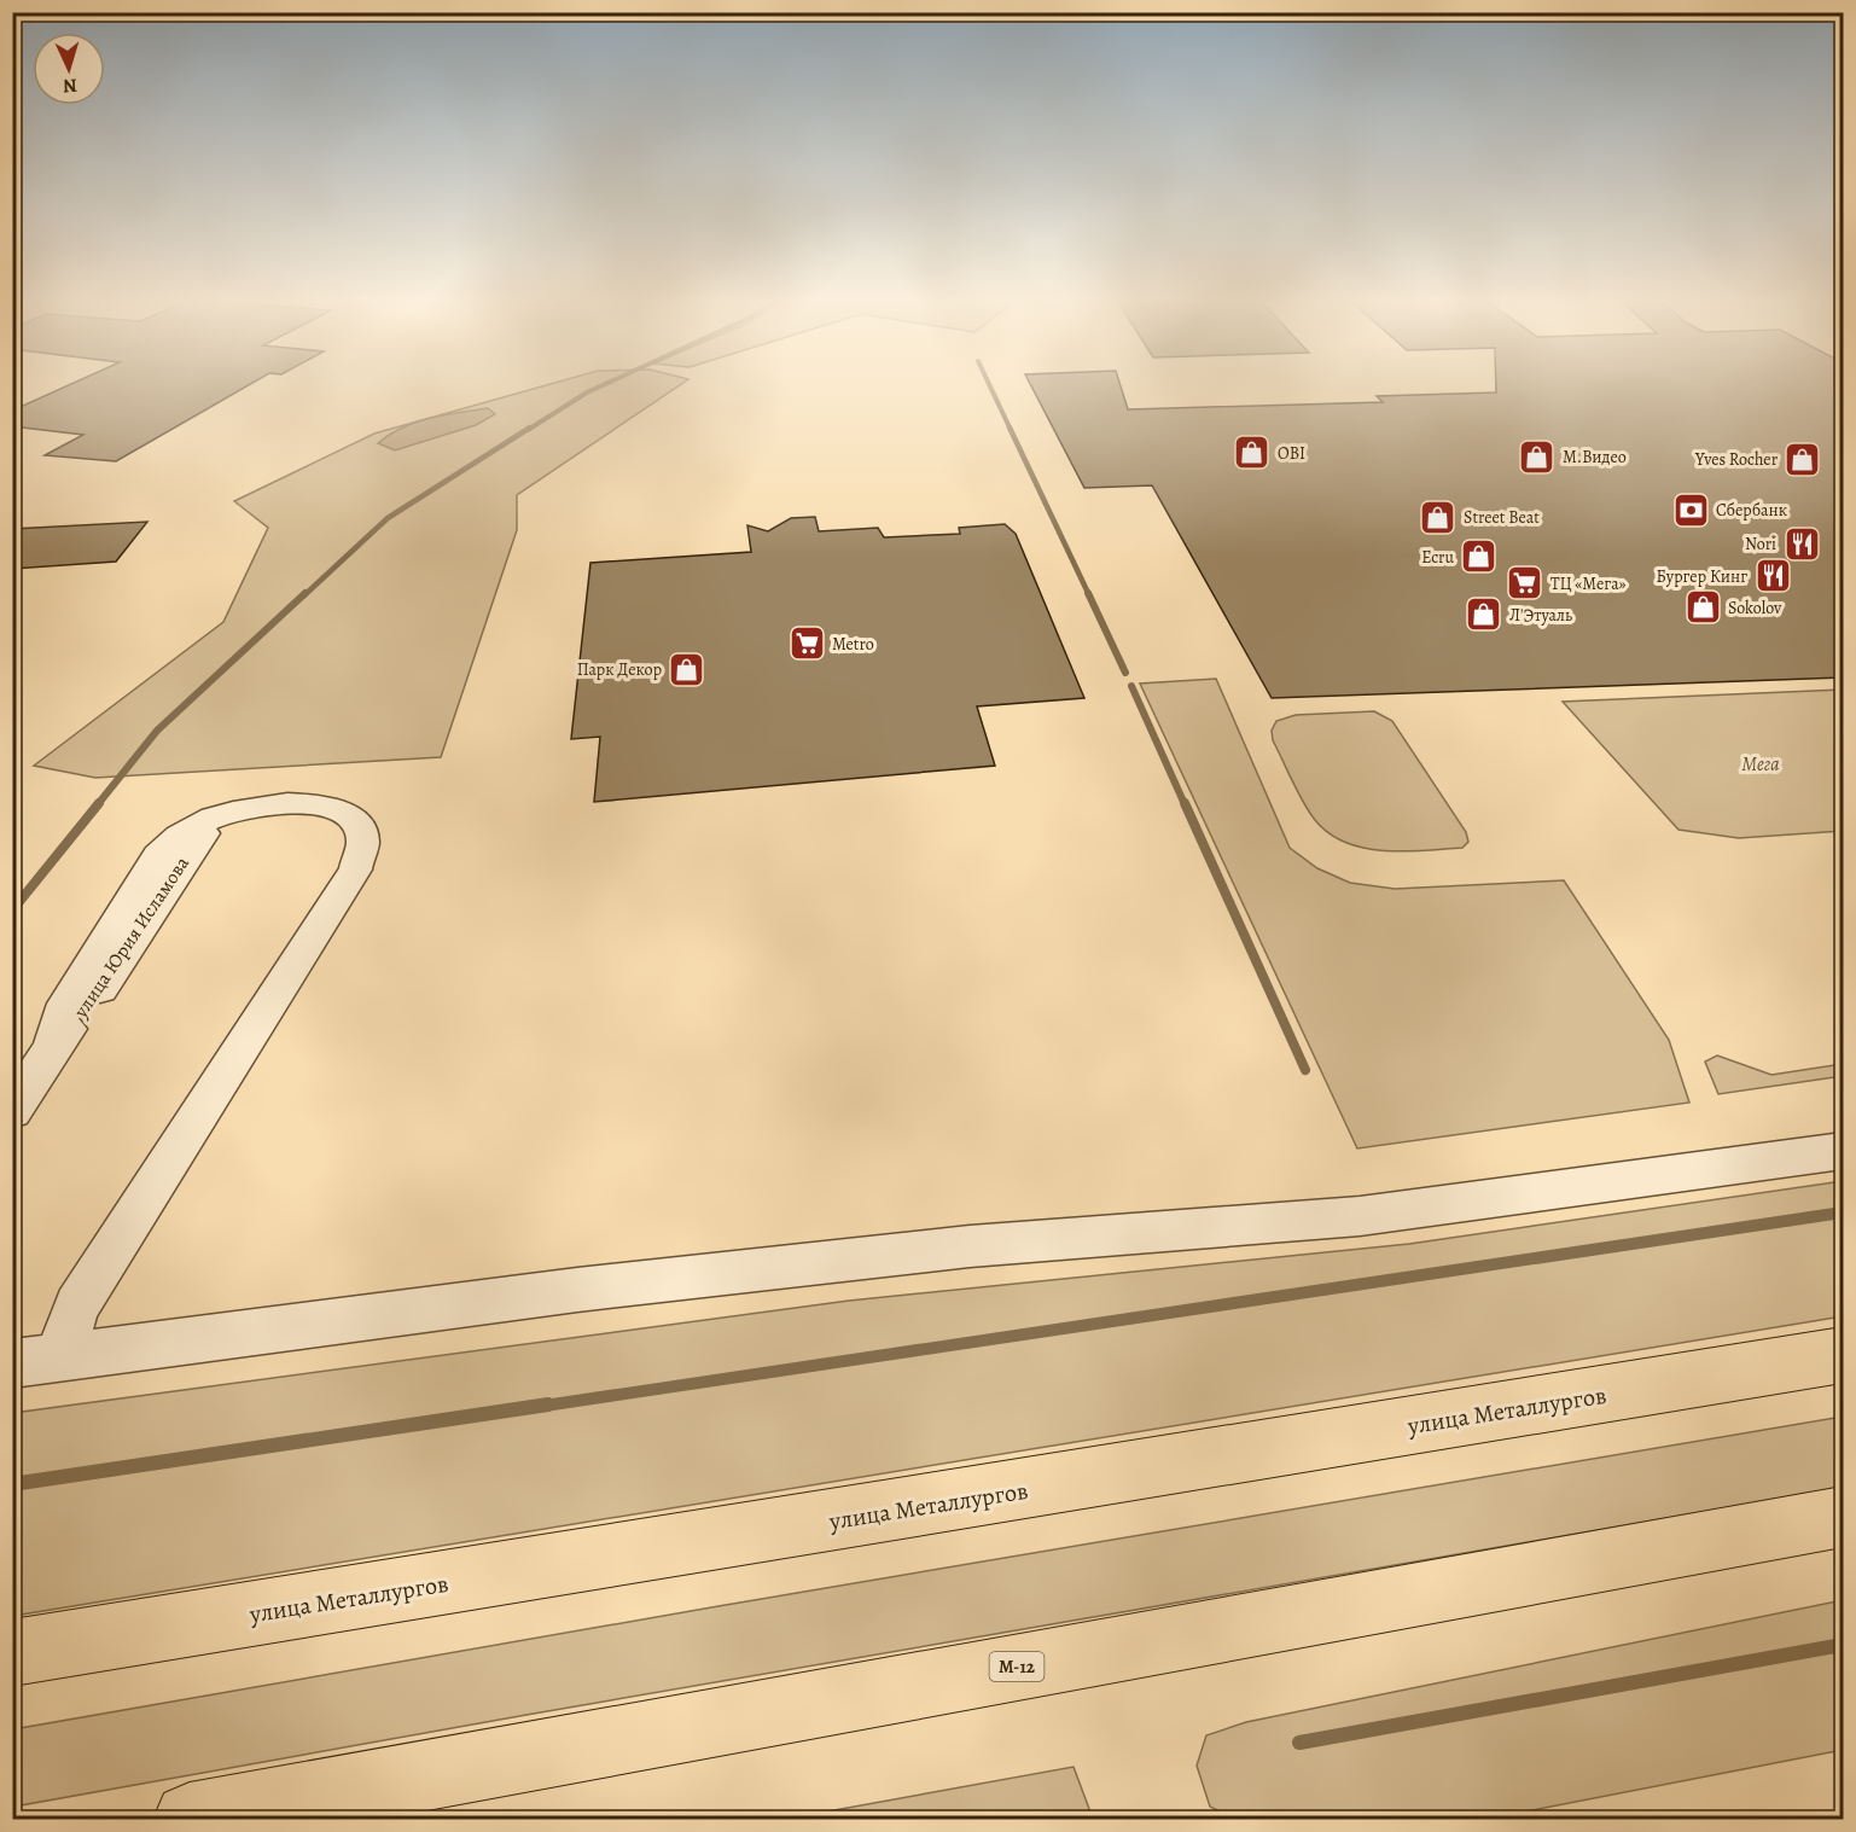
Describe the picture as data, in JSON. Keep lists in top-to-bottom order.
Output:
{
  "streets": {
    "main road": ["улица Металлургов", "М-12"],
    "street": ["улица Юрия Исламова"]
  },
  "parks": ["Мега"],
  "places": {
    "shop": [
      "OBI",
      "М.Видео",
      "Yves Rocher",
      "Street Beat",
      "Ecru",
      "Sokolov",
      "Л'Этуаль",
      "Парк Декор"
    ],
    "bank": ["Сбербанк"],
    "restaurant": ["Nori", "Бургер Кинг"],
    "supermarket": ["ТЦ «Мега»", "Metro"]
  },
  "north": "bottom"
}
